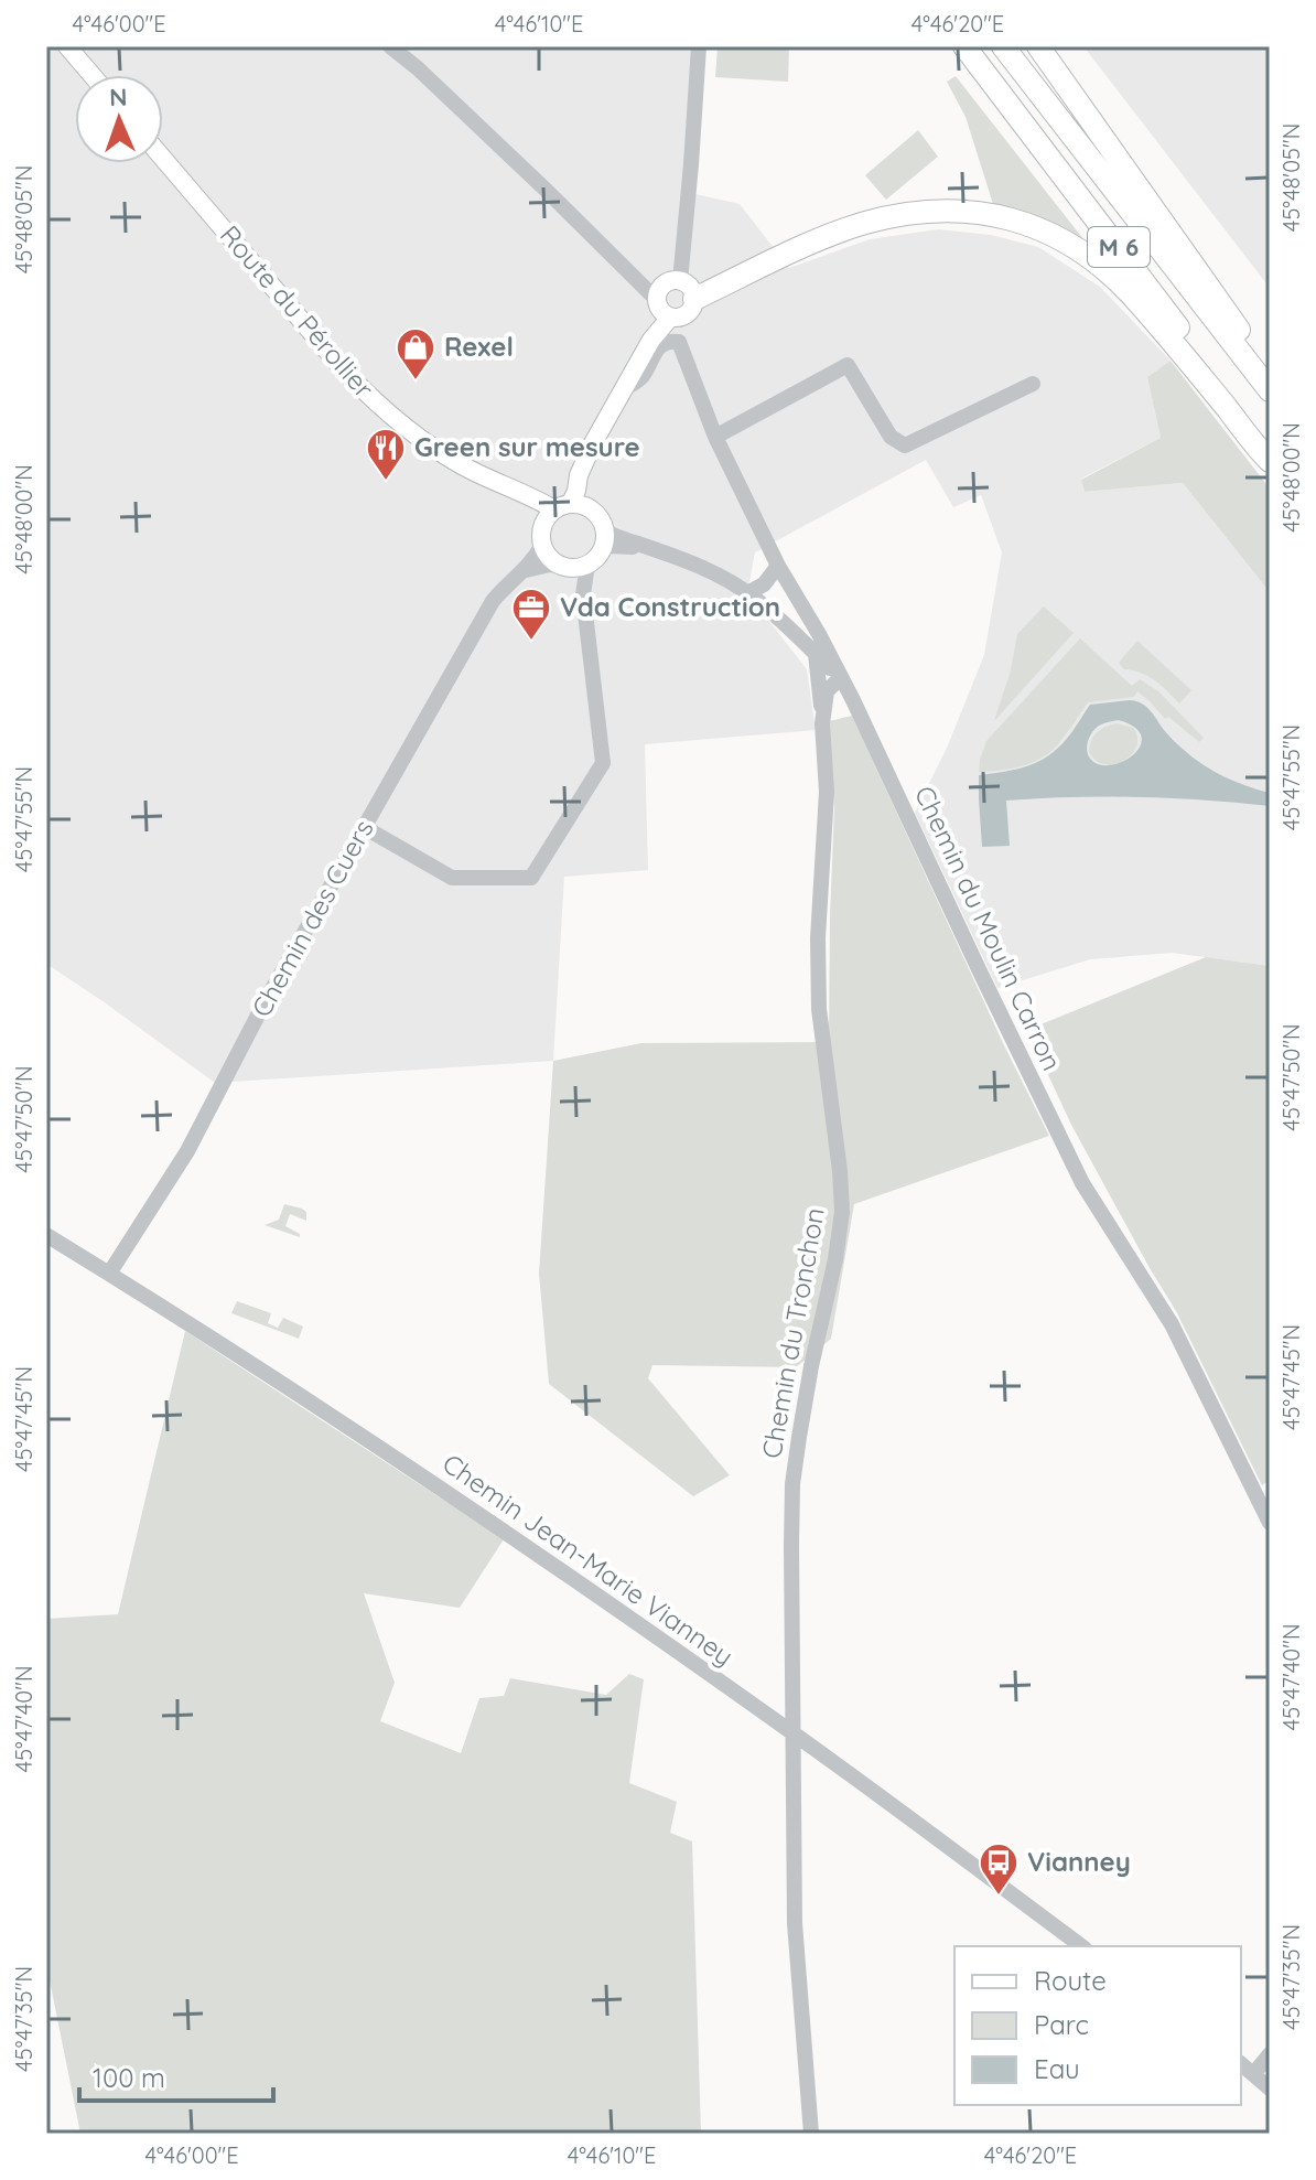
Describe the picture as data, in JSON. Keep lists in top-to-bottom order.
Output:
{
  "streets": {
    "highway": ["M 6"],
    "main road": ["Route du Pérollier"],
    "street": [
      "Chemin des Cuers",
      "Chemin du Moulin Carron",
      "Chemin du Tronchon",
      "Chemin Jean-Marie Vianney"
    ]
  },
  "crossings": [
    ["Route du Pérollier", "Chemin des Cuers"],
    ["Chemin des Cuers", "Chemin Jean-Marie Vianney"],
    ["Chemin du Moulin Carron", "Chemin du Tronchon"],
    ["Chemin du Tronchon", "Chemin Jean-Marie Vianney"]
  ],
  "places": {
    "shop": ["Rexel"],
    "restaurant": ["Green sur mesure"],
    "office": ["Vda Construction"],
    "bus stop": ["Vianney"]
  },
  "legend": ["Route", "Parc", "Eau"],
  "scale_bar": "100 m",
  "north": "top",
  "coordinates": [
    "4°46'00\"E",
    "4°46'10\"E",
    "4°46'20\"E",
    "45°48'05\"N",
    "45°48'00\"N",
    "45°47'55\"N",
    "45°47'50\"N",
    "45°47'45\"N",
    "45°47'40\"N",
    "45°47'35\"N"
  ]
}
